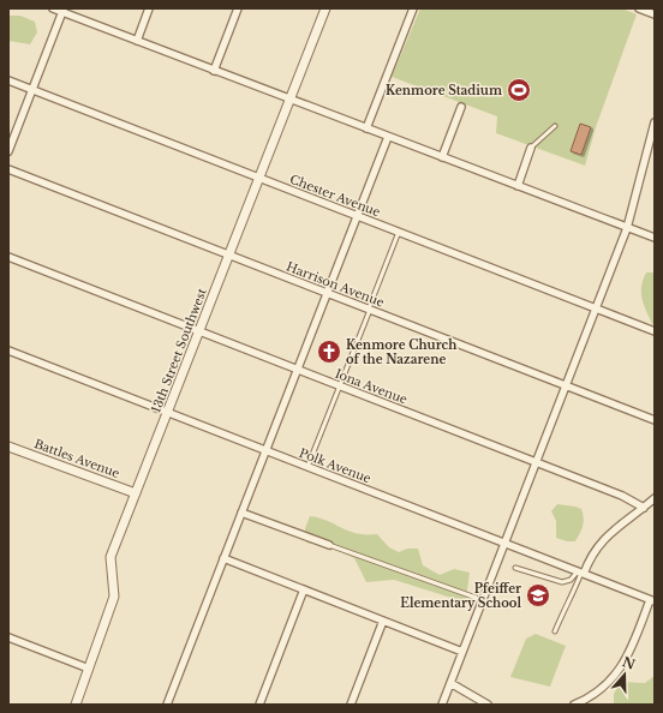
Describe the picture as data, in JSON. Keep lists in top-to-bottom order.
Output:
{
  "streets": {
    "street": [
      "Chester Avenue",
      "Harrison Avenue",
      "13th Street Southwest",
      "Iona Avenue",
      "Battles Avenue",
      "Polk Avenue"
    ]
  },
  "crossings": [
    ["Chester Avenue", "13th Street Southwest"],
    ["Harrison Avenue", "13th Street Southwest"],
    ["13th Street Southwest", "Iona Avenue"],
    ["13th Street Southwest", "Battles Avenue"],
    ["13th Street Southwest", "Polk Avenue"]
  ],
  "places": {
    "sports": ["Kenmore Stadium"],
    "church": ["Kenmore Church of the Nazarene"],
    "school or university": ["Pfeiffer Elementary School"]
  },
  "north": "top"
}
